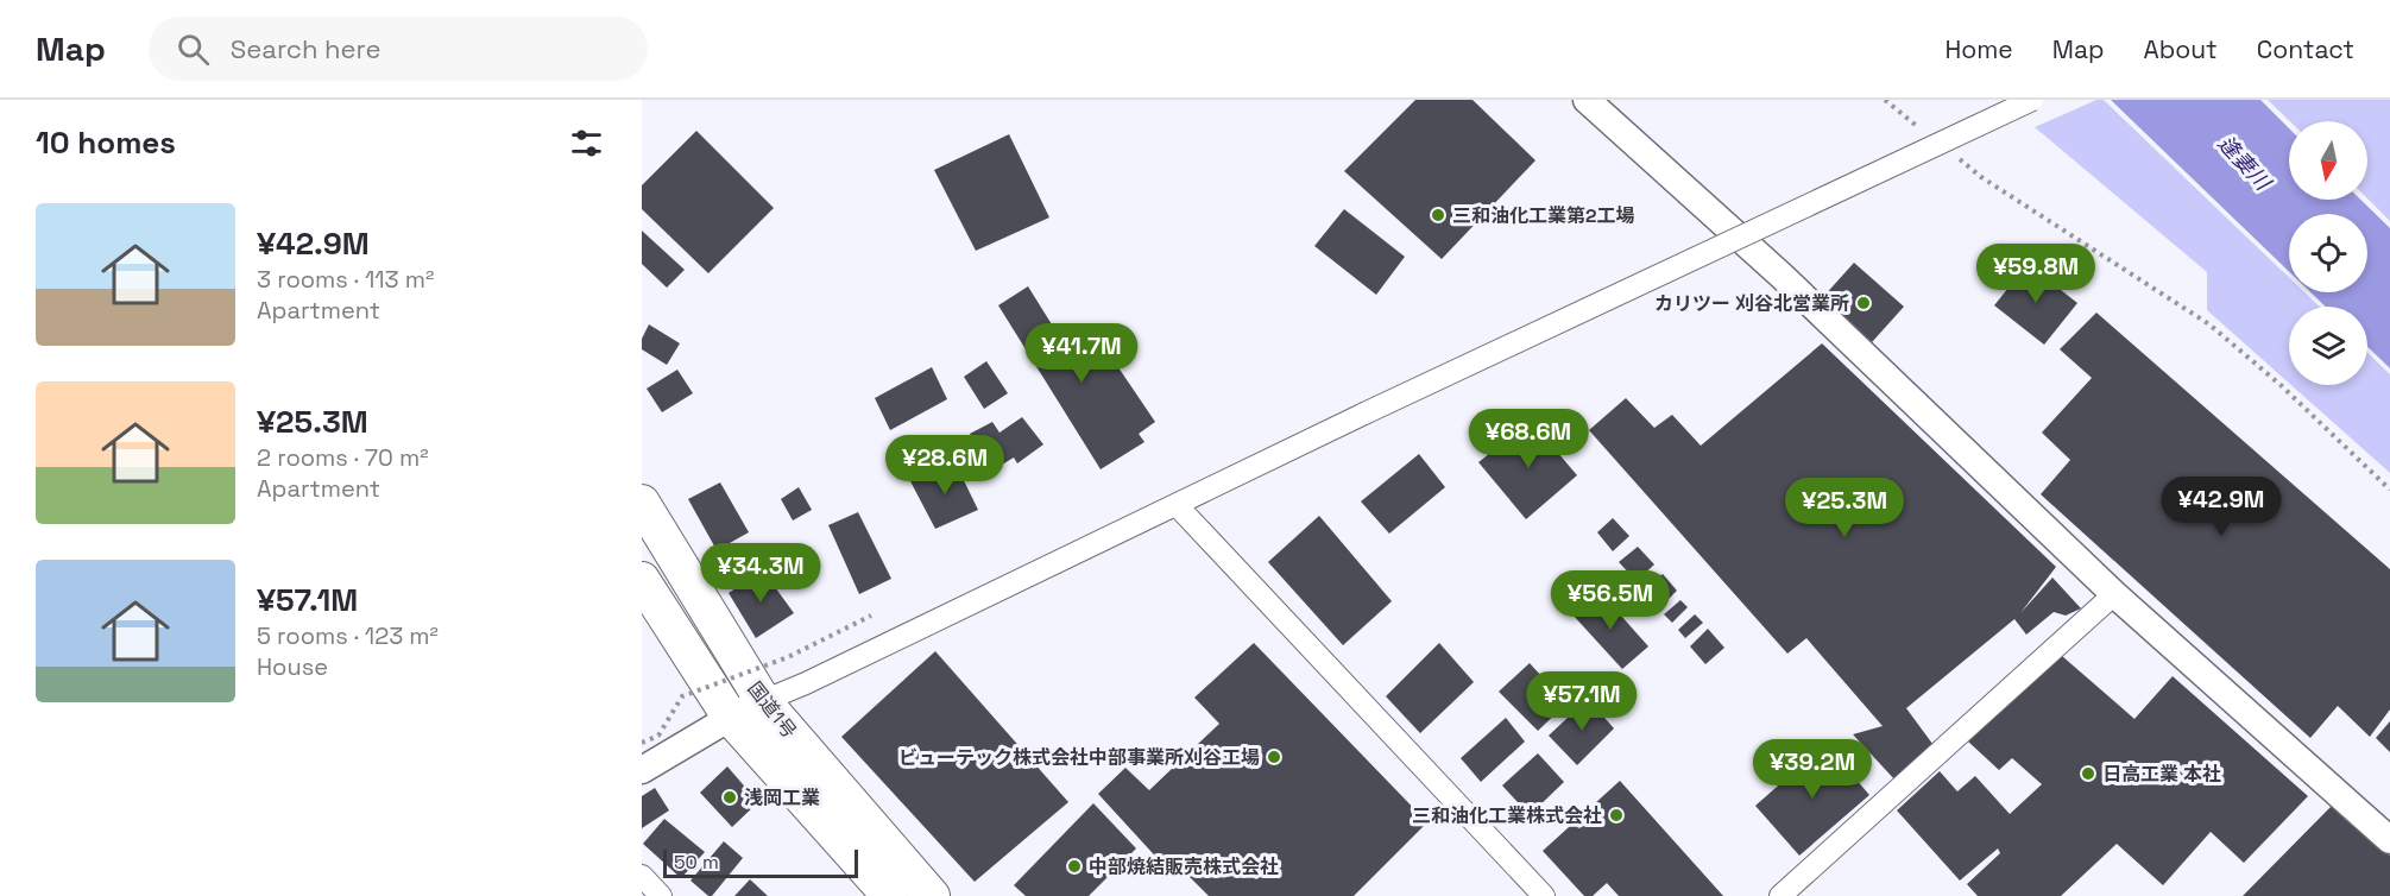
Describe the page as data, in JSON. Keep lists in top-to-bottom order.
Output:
{
  "streets": {
    "highway": ["国道1号"]
  },
  "water": ["逢妻川"],
  "places": [
    "三和油化工業第2工場",
    "カリツー 刈谷北営業所",
    "ビューテック株式会社中部事業所刈谷工場",
    "日高工業 本社",
    "浅岡工業",
    "三和油化工業株式会社",
    "中部焼結販売株式会社"
  ],
  "scale_bar": "50 m",
  "north": "bottom",
  "page": {
    "header": "Map",
    "search": "Search here",
    "nav": [
      "Home",
      "Map",
      "About",
      "Contact"
    ],
    "heading": "10 homes",
    "list": [
      {
        "name": "¥42.9M",
        "note": "3 rooms · 113 m² · Apartment"
      },
      {
        "name": "¥25.3M",
        "note": "2 rooms · 70 m² · Apartment"
      },
      {
        "name": "¥57.1M",
        "note": "5 rooms · 123 m² · House"
      }
    ],
    "price": [
      "¥59.8M",
      "¥41.7M",
      "¥68.6M",
      "¥28.6M",
      "¥42.9M",
      "¥25.3M",
      "¥34.3M",
      "¥56.5M",
      "¥57.1M",
      "¥39.2M"
    ],
    "scale": "50 m"
  }
}
